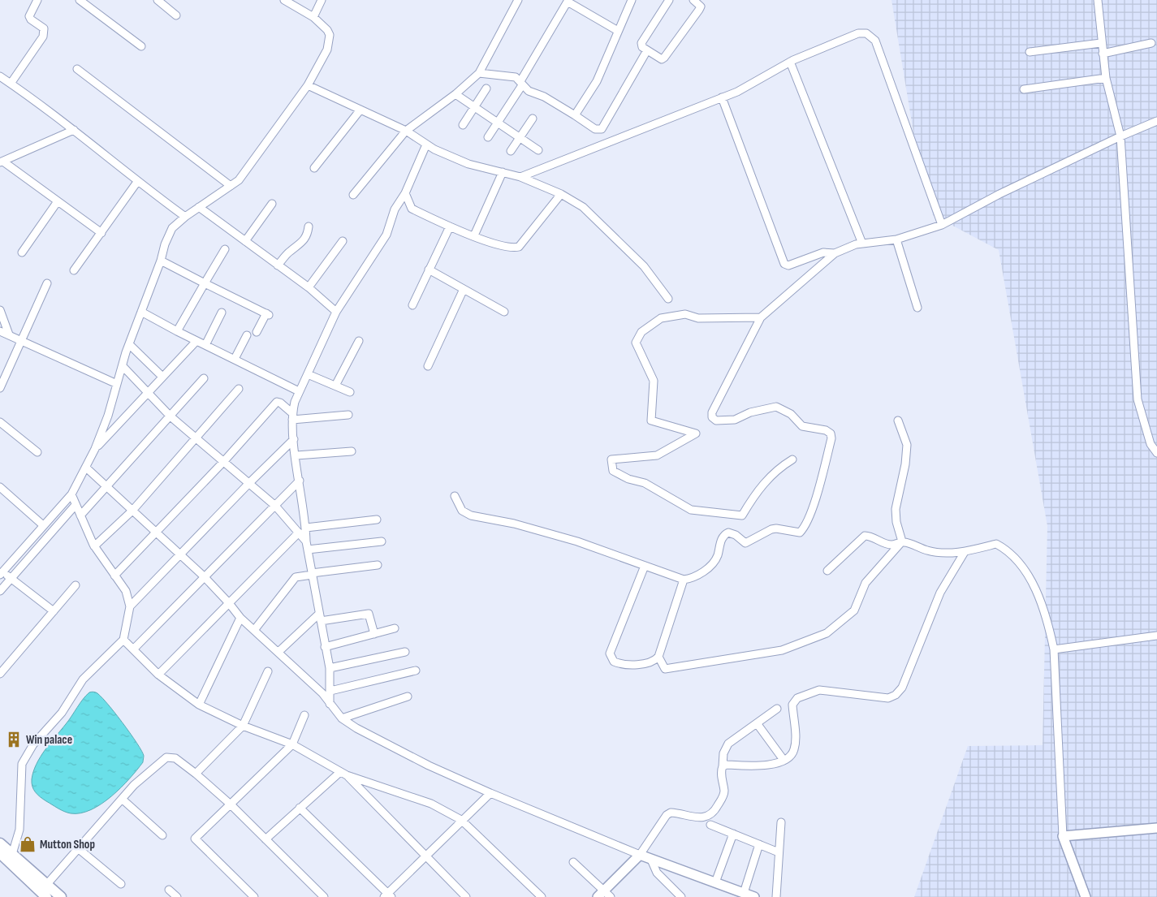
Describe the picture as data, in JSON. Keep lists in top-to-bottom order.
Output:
{
  "places": {
    "building": ["Win palace"],
    "shop": ["Mutton Shop"]
  }
}
